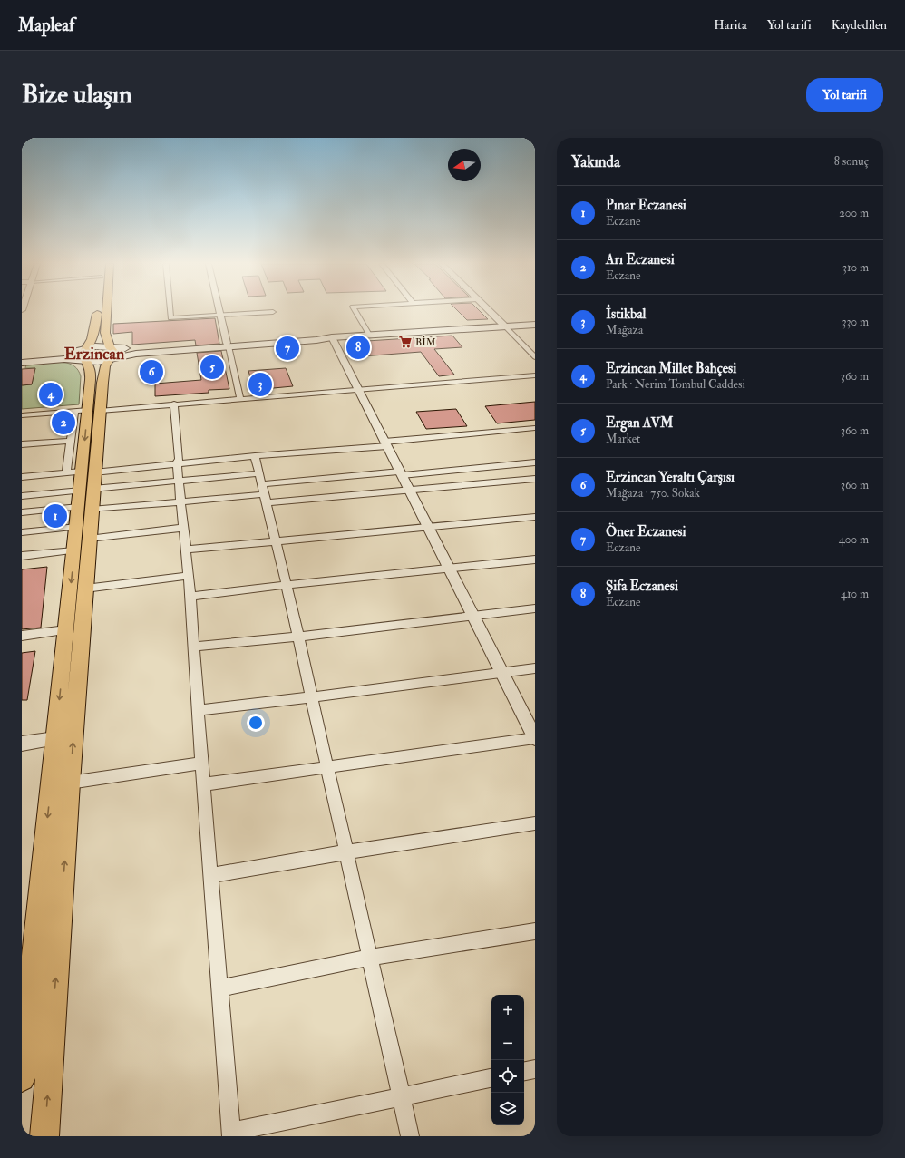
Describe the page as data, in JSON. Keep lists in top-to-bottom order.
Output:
{
  "districts": ["Erzincan"],
  "places": {
    "supermarket": ["BİM"]
  },
  "north": "left",
  "page": {
    "header": "Mapleaf",
    "nav": ["Harita", "Yol tarifi", "Kaydedilen"],
    "buttons": "Yol tarifi",
    "title": "Bize ulaşın",
    "heading": ["Yakında", "8 sonuç"],
    "list": [
      {
        "mark": "1",
        "name": "Pınar Eczanesi",
        "note": "Eczane",
        "value": "200 m"
      },
      {
        "mark": "2",
        "name": "Arı Eczanesi",
        "note": "Eczane",
        "value": "310 m"
      },
      {
        "mark": "3",
        "name": "İstikbal",
        "note": "Mağaza",
        "value": "330 m"
      },
      {
        "mark": "4",
        "name": "Erzincan Millet Bahçesi",
        "note": "Park · Nerim Tombul Caddesi",
        "value": "360 m"
      },
      {
        "mark": "5",
        "name": "Ergan AVM",
        "note": "Market",
        "value": "360 m"
      },
      {
        "mark": "6",
        "name": "Erzincan Yeraltı Çarşısı",
        "note": "Mağaza · 750. Sokak",
        "value": "360 m"
      },
      {
        "mark": "7",
        "name": "Öner Eczanesi",
        "note": "Eczane",
        "value": "400 m"
      },
      {
        "mark": "8",
        "name": "Şifa Eczanesi",
        "note": "Eczane",
        "value": "410 m"
      }
    ],
    "pins": [
      "8",
      "7",
      "5",
      "6",
      "3",
      "4",
      "2",
      "1"
    ],
    "map_buttons": ["+", "−"]
  }
}
